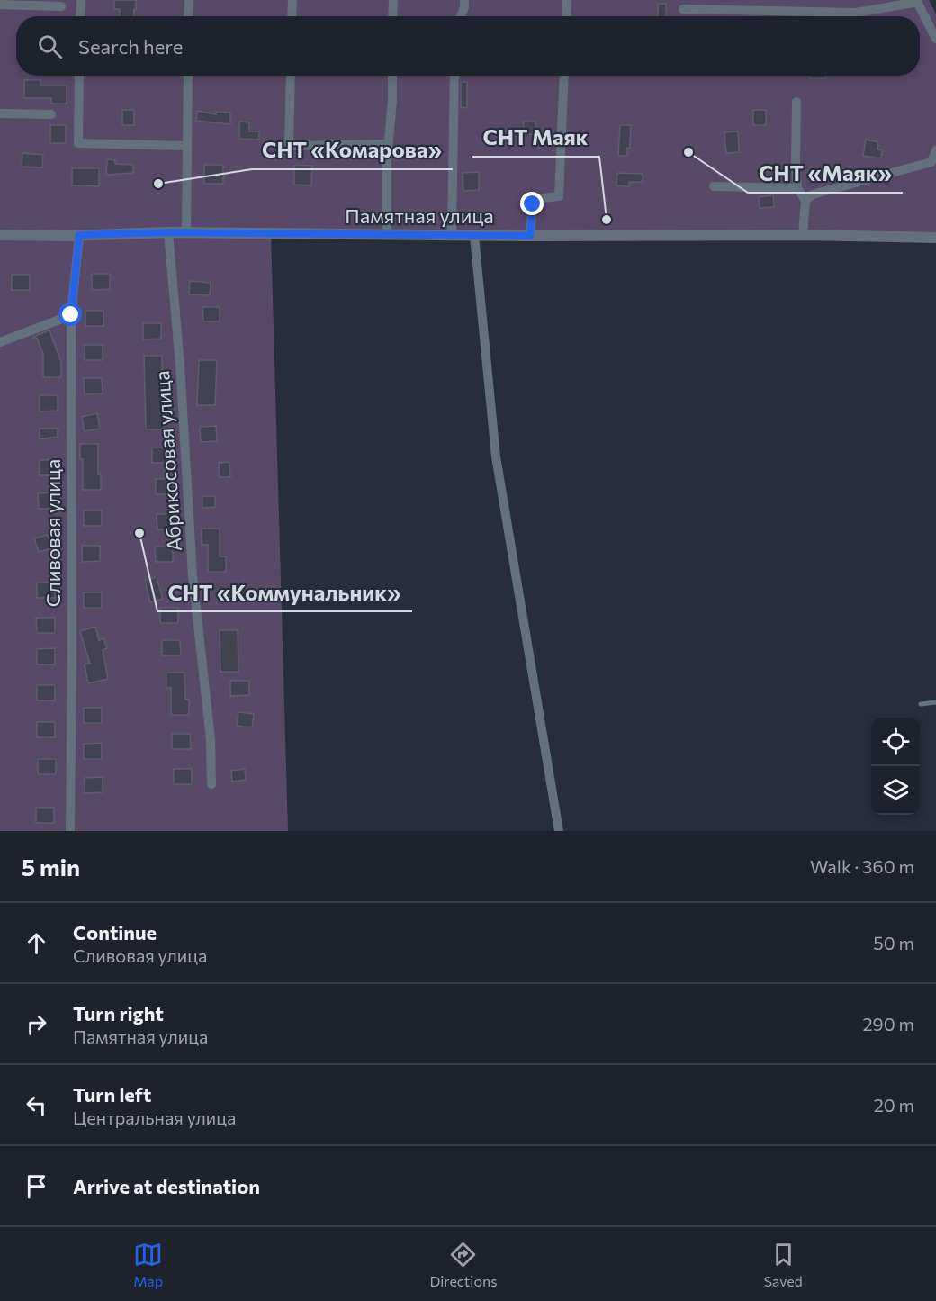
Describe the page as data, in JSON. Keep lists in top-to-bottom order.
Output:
{
  "streets": {
    "street": ["Памятная улица", "Абрикосовая улица", "Сливовая улица"]
  },
  "crossings": [
    ["Памятная улица", "Абрикосовая улица"],
    ["Памятная улица", "Сливовая улица"]
  ],
  "places": [
    "СНТ «Маяк»",
    "СНТ «Комарова»",
    "СНТ Маяк",
    "СНТ «Коммунальник»"
  ],
  "page": {
    "search": "Search here",
    "heading": ["5 min", "Walk · 360 m"],
    "list": [
      ["Continue", "Сливовая улица", "50 m"],
      ["Turn right", "Памятная улица", "290 m"],
      ["Turn left", "Центральная улица", "20 m"],
      "Arrive at destination"
    ],
    "nav": ["Map", "Directions", "Saved"]
  }
}
